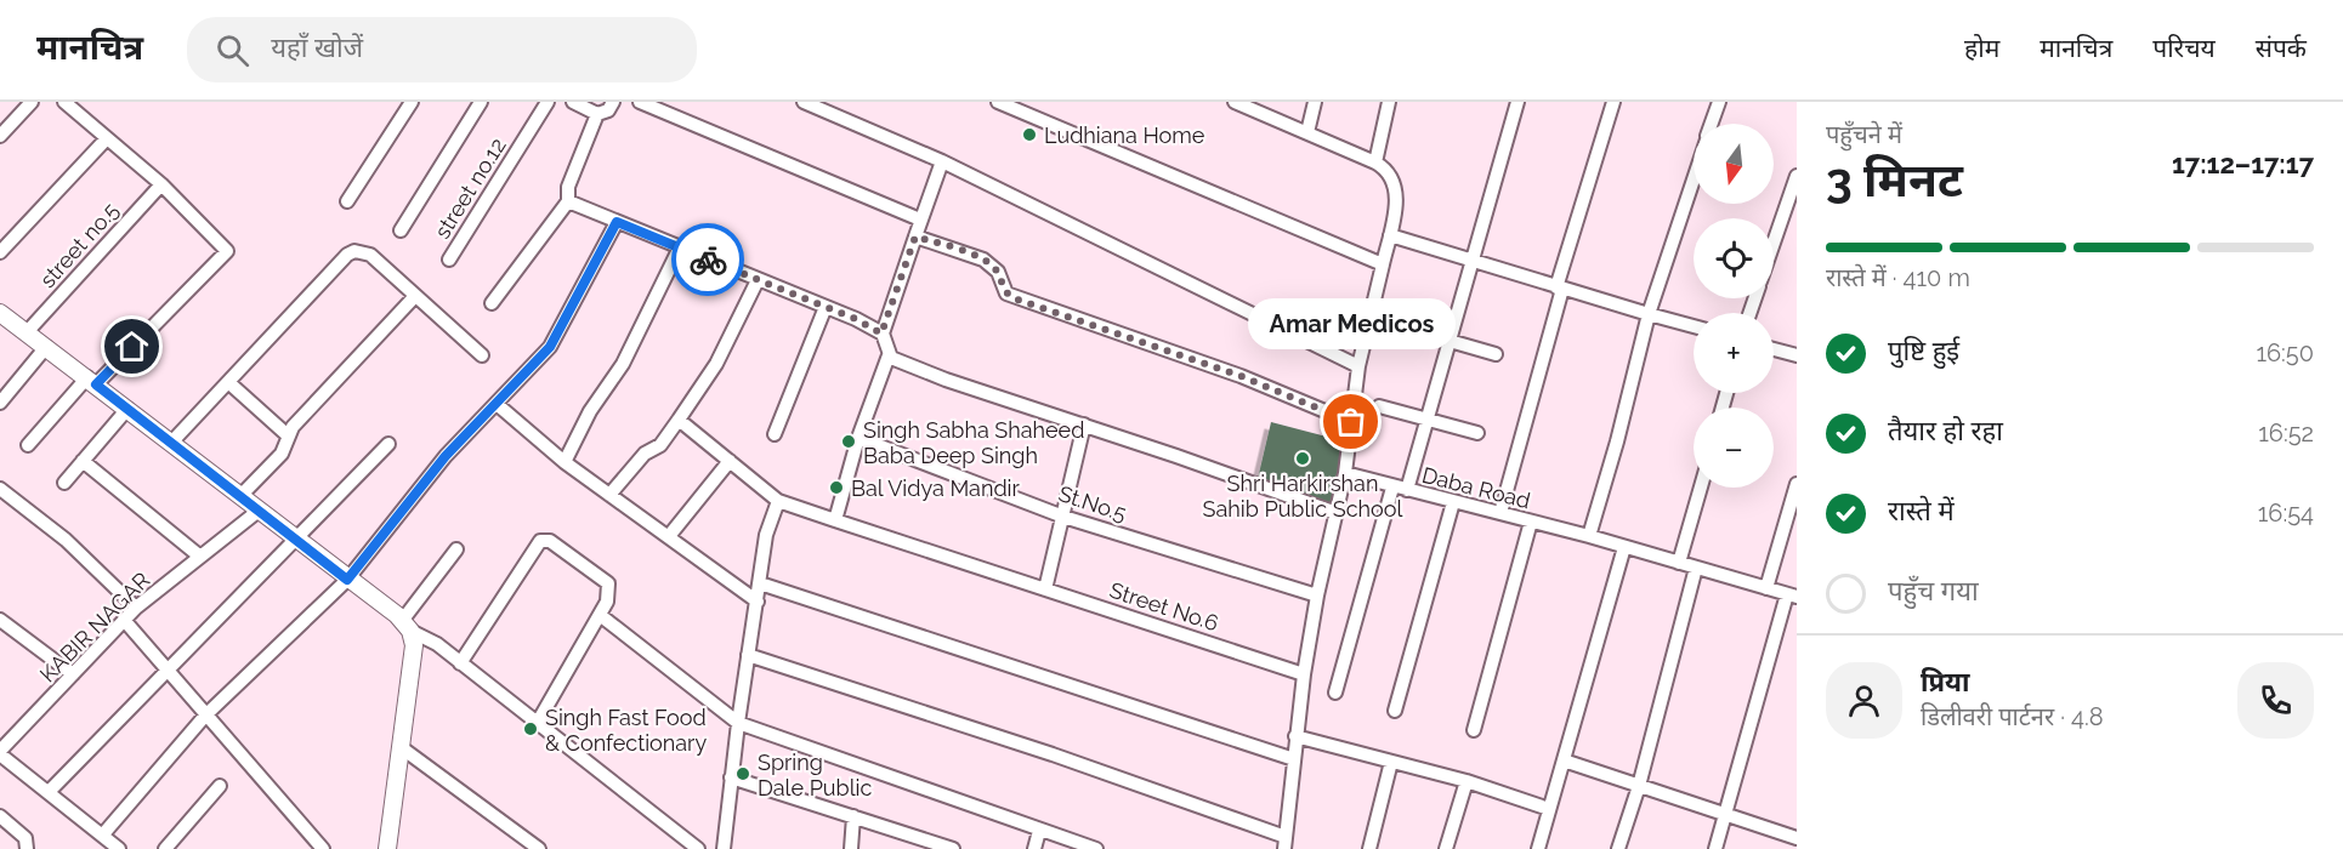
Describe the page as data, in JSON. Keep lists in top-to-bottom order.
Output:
{
  "streets": {
    "street": [
      "street no.12",
      "street no.5",
      "Daba Road",
      "St.No.5",
      "Street No.6",
      "KABIR NAGAR"
    ]
  },
  "places": [
    "Ludhiana Home",
    "Amar Medicos",
    "Singh Sabha Shaheed Baba Deep Singh",
    "Shri Harkirshan Sahib Public School",
    "Bal Vidya Mandir",
    "Singh Fast Food & Confectionary",
    "Spring Dale Public"
  ],
  "north": "bottom",
  "page": {
    "header": "मानचित्र",
    "search": "यहाँ खोजें",
    "nav": [
      "होम",
      "मानचित्र",
      "परिचय",
      "संपर्क"
    ],
    "heading": ["3 मिनट", "पहुँचने में", "17:12–17:17"],
    "panel": ["प्रिया", "डिलीवरी पार्टनर · 4.8"],
    "map_buttons": ["+", "−"],
    "bar": "रास्ते में · 410 m",
    "bubble": "Amar Medicos",
    "list": [
      ["पुष्टि हुई", "16:50"],
      ["तैयार हो रहा", "16:52"],
      ["रास्ते में", "16:54"],
      "पहुँच गया"
    ]
  }
}
